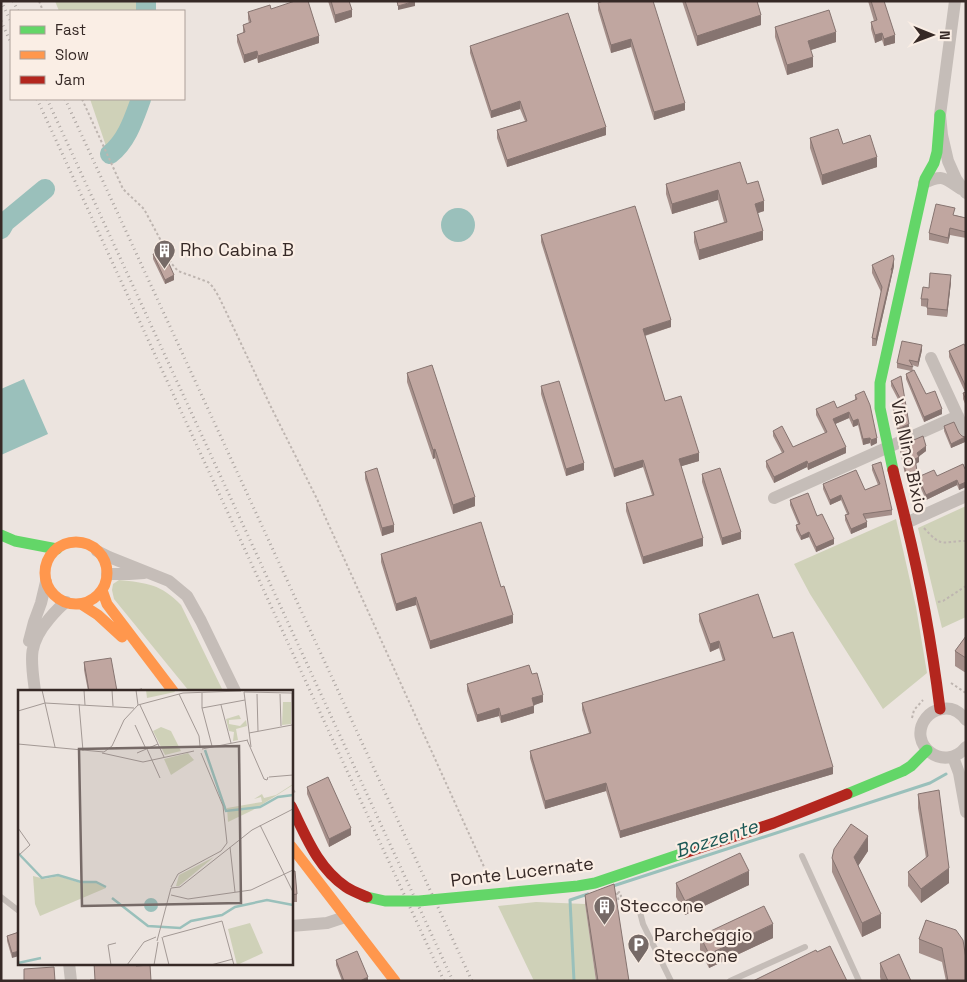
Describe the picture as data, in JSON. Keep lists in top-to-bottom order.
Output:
{
  "streets": {
    "street": ["Via Nino Bixio", "Ponte Lucernate"]
  },
  "water": ["Bozzente"],
  "places": {
    "building": ["Rho Cabina B", "Steccone"],
    "parking": ["Parcheggio Steccone"]
  },
  "legend": ["Fast", "Slow", "Jam"],
  "north": "right"
}
